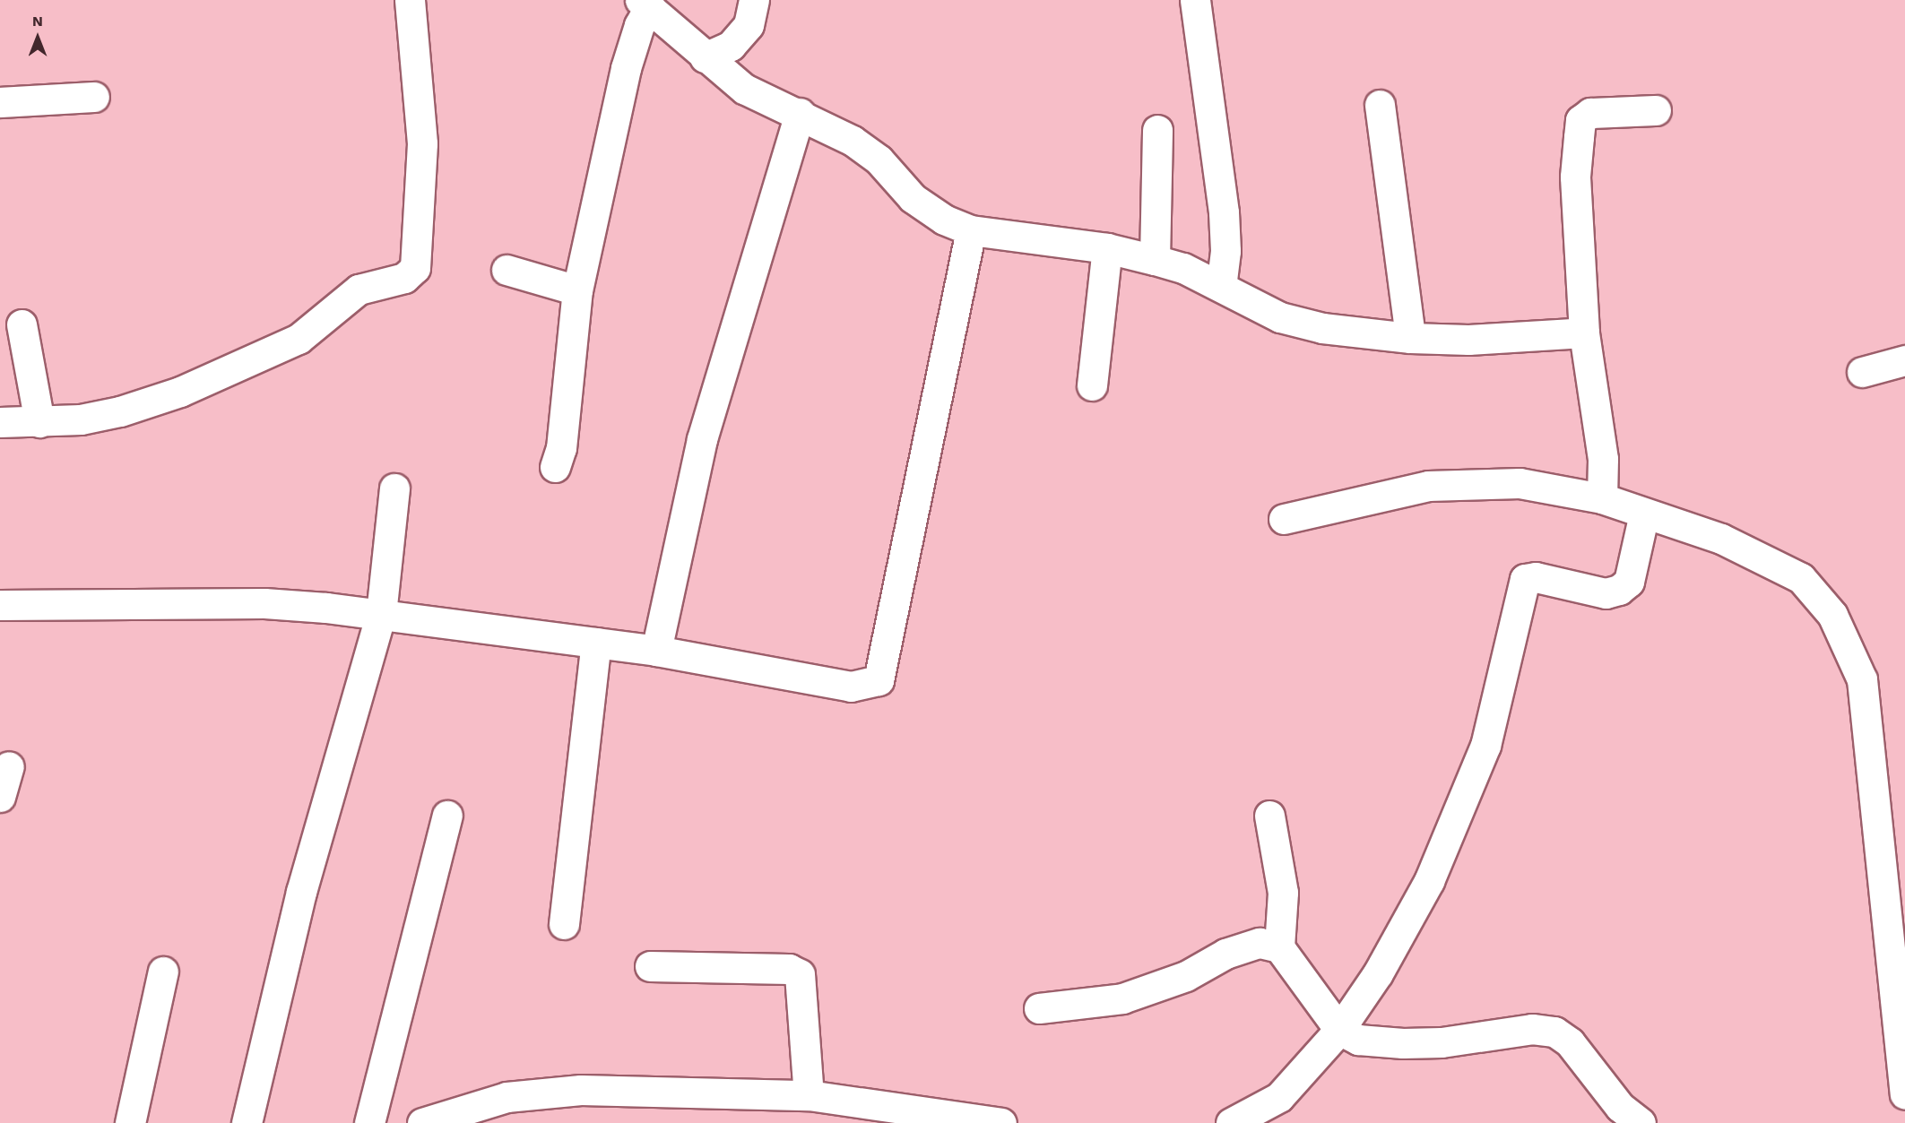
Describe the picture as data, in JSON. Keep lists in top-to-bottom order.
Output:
{
  "north": "top"
}
